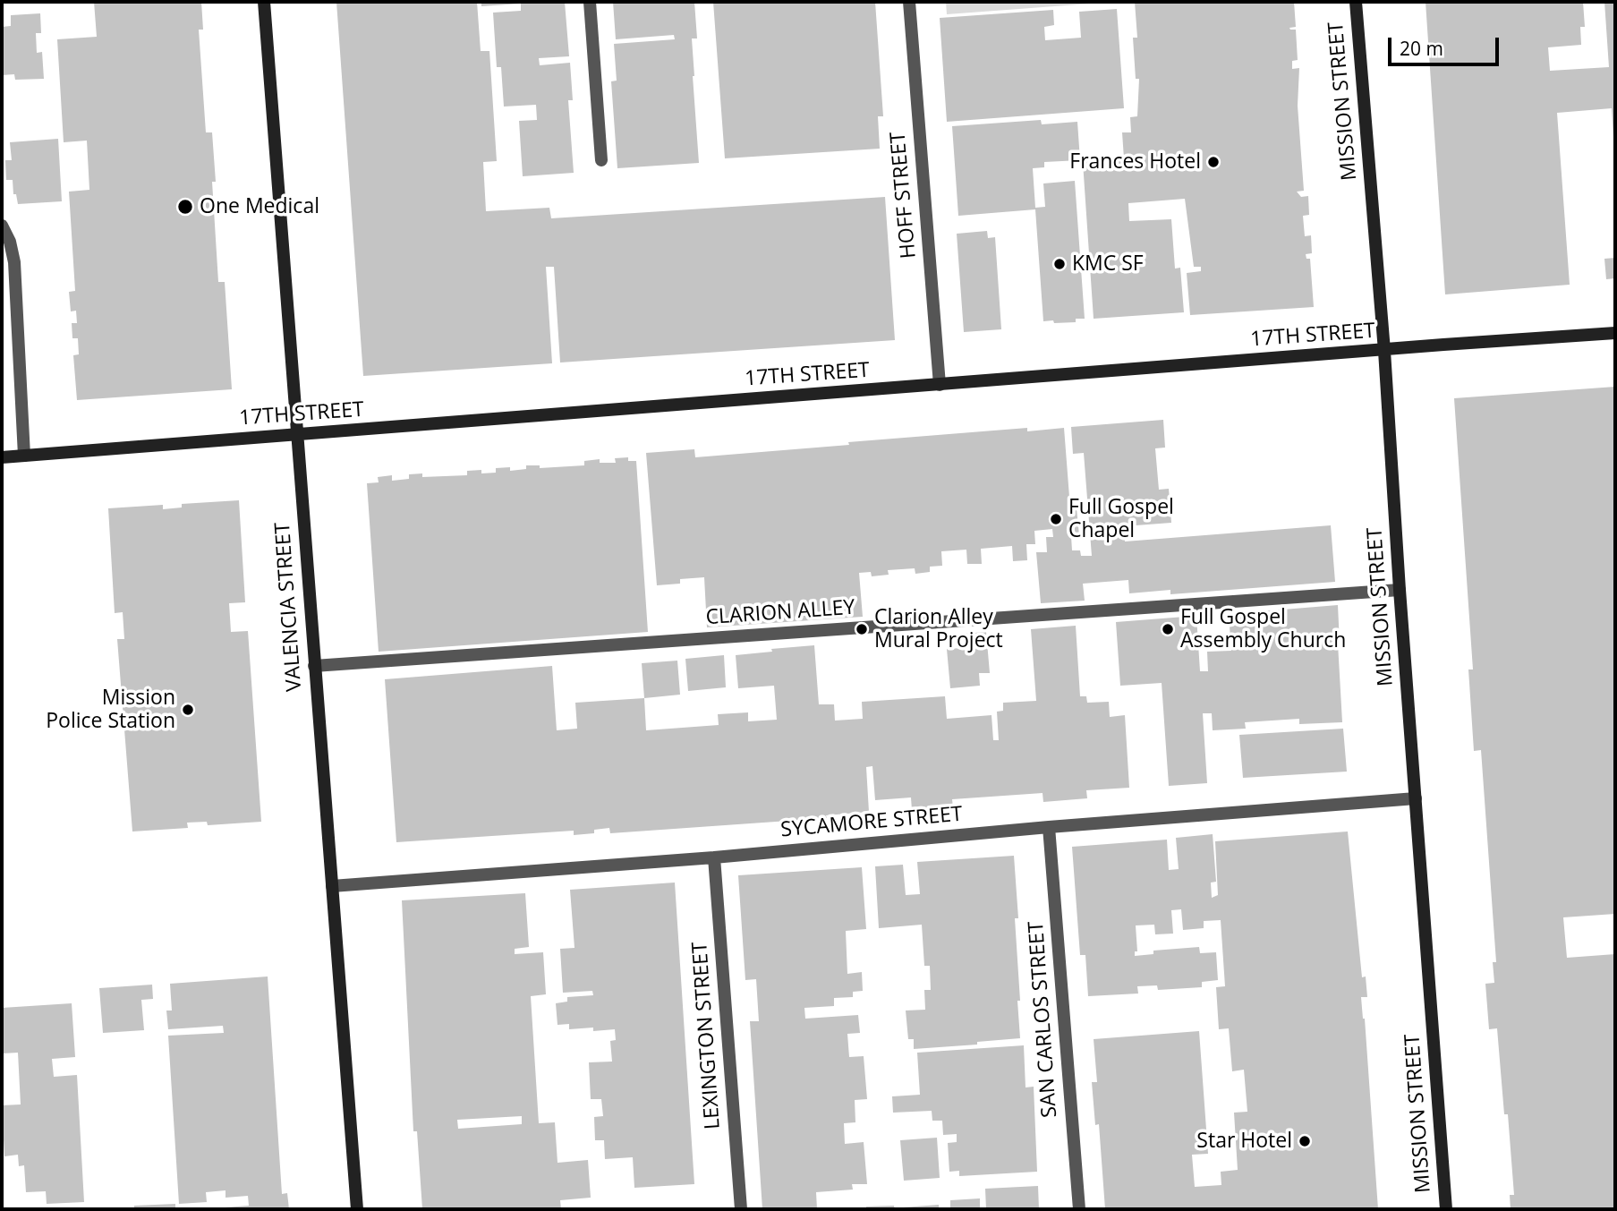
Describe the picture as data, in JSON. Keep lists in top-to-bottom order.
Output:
{
  "streets": {
    "street": [
      "MISSION STREET",
      "HOFF STREET",
      "17TH STREET",
      "VALENCIA STREET",
      "CLARION ALLEY",
      "SYCAMORE STREET",
      "SAN CARLOS STREET",
      "LEXINGTON STREET"
    ]
  },
  "crossings": [
    ["MISSION STREET", "17TH STREET"],
    ["MISSION STREET", "CLARION ALLEY"],
    ["MISSION STREET", "SYCAMORE STREET"],
    ["HOFF STREET", "17TH STREET"],
    ["17TH STREET", "VALENCIA STREET"],
    ["VALENCIA STREET", "CLARION ALLEY"],
    ["VALENCIA STREET", "SYCAMORE STREET"],
    ["SYCAMORE STREET", "SAN CARLOS STREET"],
    ["SYCAMORE STREET", "LEXINGTON STREET"]
  ],
  "places": [
    "Frances Hotel",
    "One Medical",
    "KMC SF",
    "Full Gospel Chapel",
    "Clarion Alley Mural Project",
    "Full Gospel Assembly Church",
    "Mission Police Station",
    "Star Hotel"
  ],
  "scale_bar": "20 m"
}
